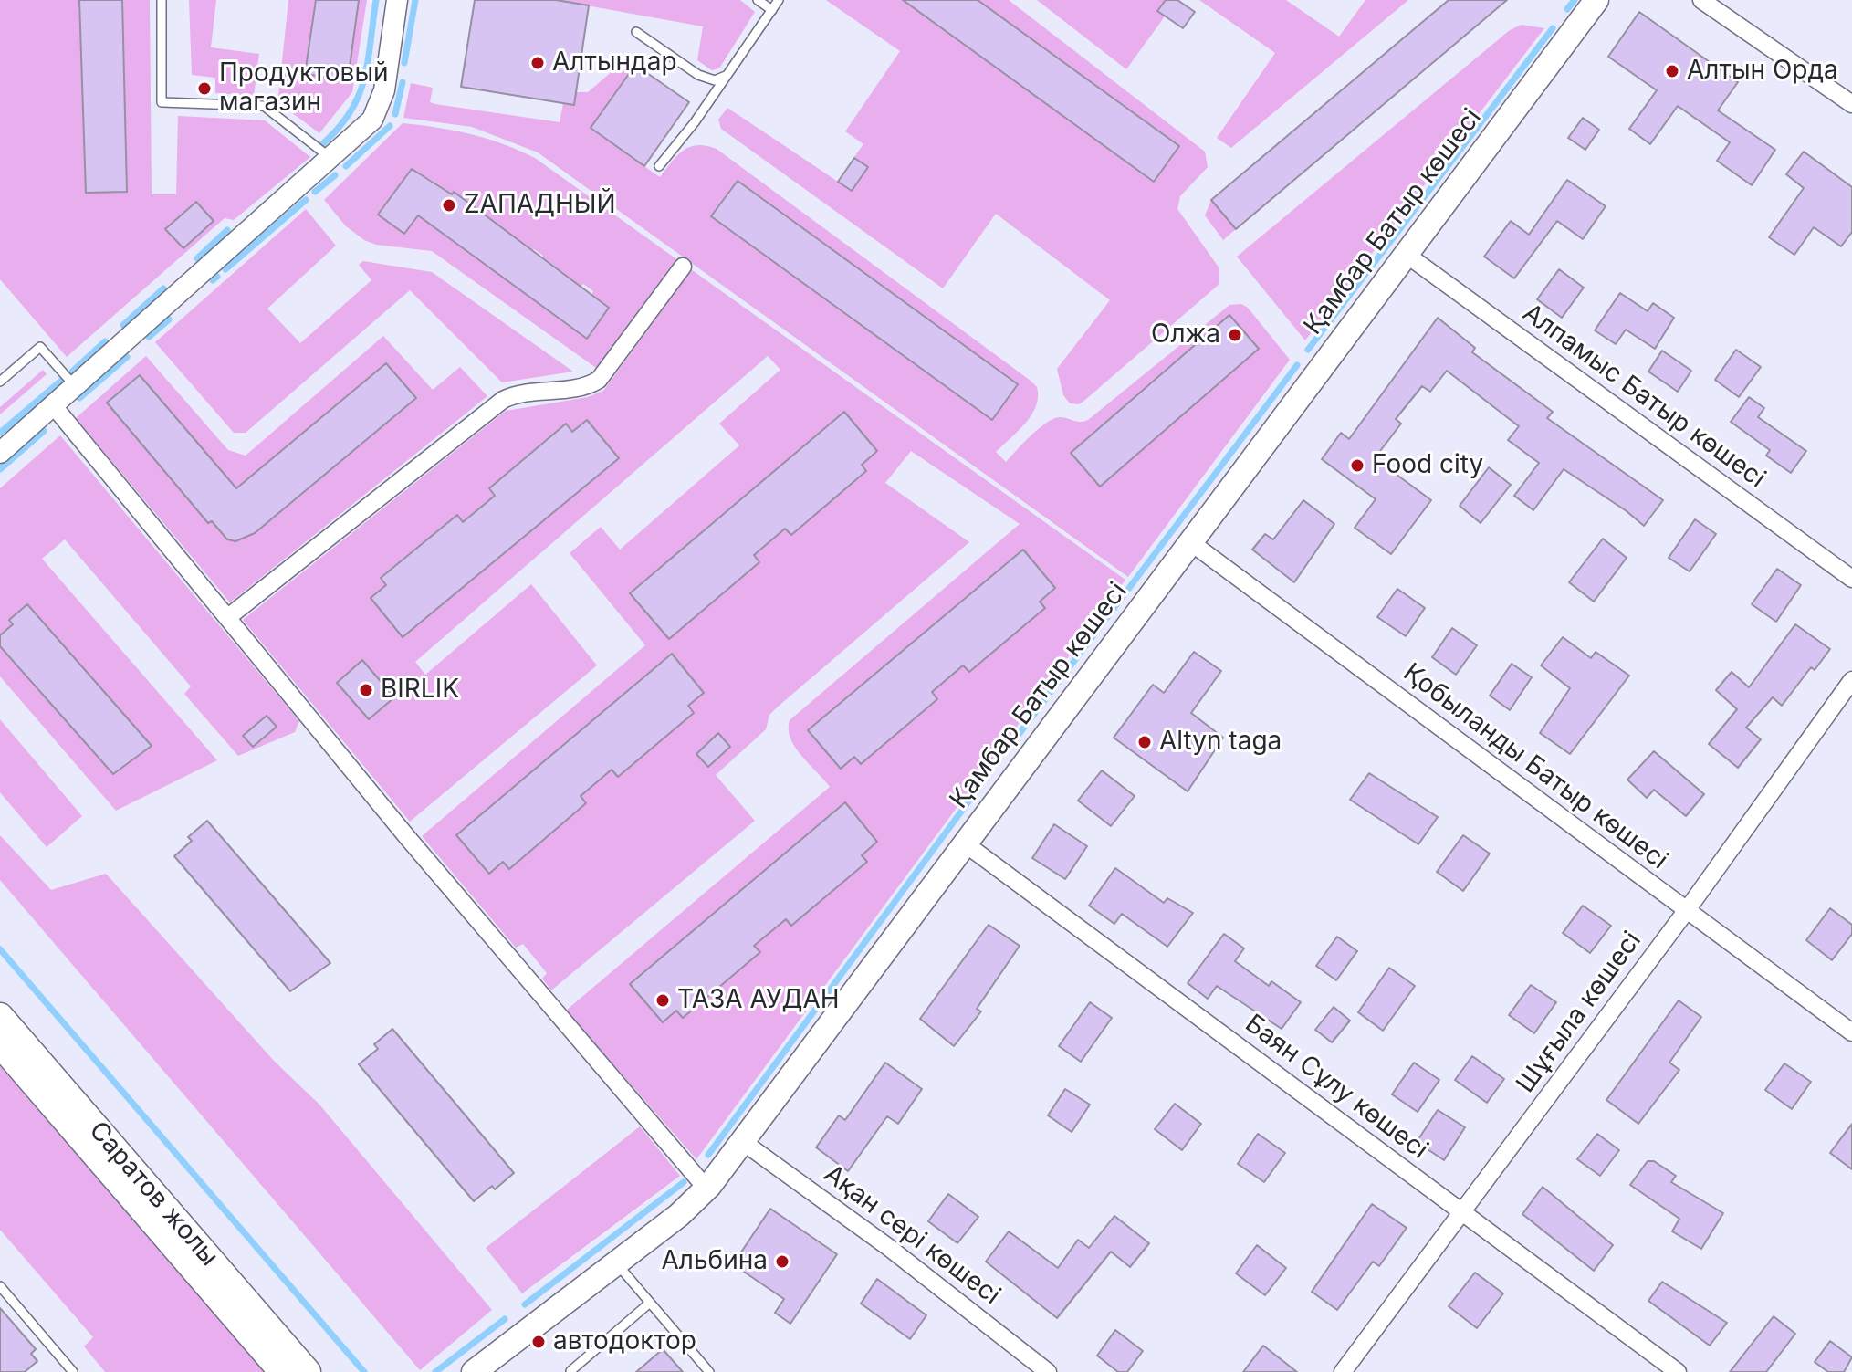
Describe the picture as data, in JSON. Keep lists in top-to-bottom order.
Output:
{
  "streets": {
    "main road": ["Қамбар Батыр көшесі", "Саратов жолы"],
    "street": [
      "Алпамыс Батыр көшесі",
      "Қобыланды Батыр көшесі",
      "Шұғыла көшесі",
      "Баян Сұлу көшесі",
      "Ақан сері көшесі"
    ]
  },
  "crossings": [
    ["Қамбар Батыр көшесі", "Алпамыс Батыр көшесі"],
    ["Қамбар Батыр көшесі", "Қобыланды Батыр көшесі"],
    ["Қамбар Батыр көшесі", "Баян Сұлу көшесі"],
    ["Қамбар Батыр көшесі", "Ақан сері көшесі"],
    ["Қобыланды Батыр көшесі", "Шұғыла көшесі"],
    ["Шұғыла көшесі", "Баян Сұлу көшесі"]
  ],
  "places": [
    "Алтындар",
    "Алтын Орда",
    "Продуктовый магазин",
    "ZАПАДНЫЙ",
    "Олжа",
    "Food city",
    "BIRLIK",
    "Altyn taga",
    "ТАЗА АУДАН",
    "Альбина",
    "автодоктор"
  ]
}
